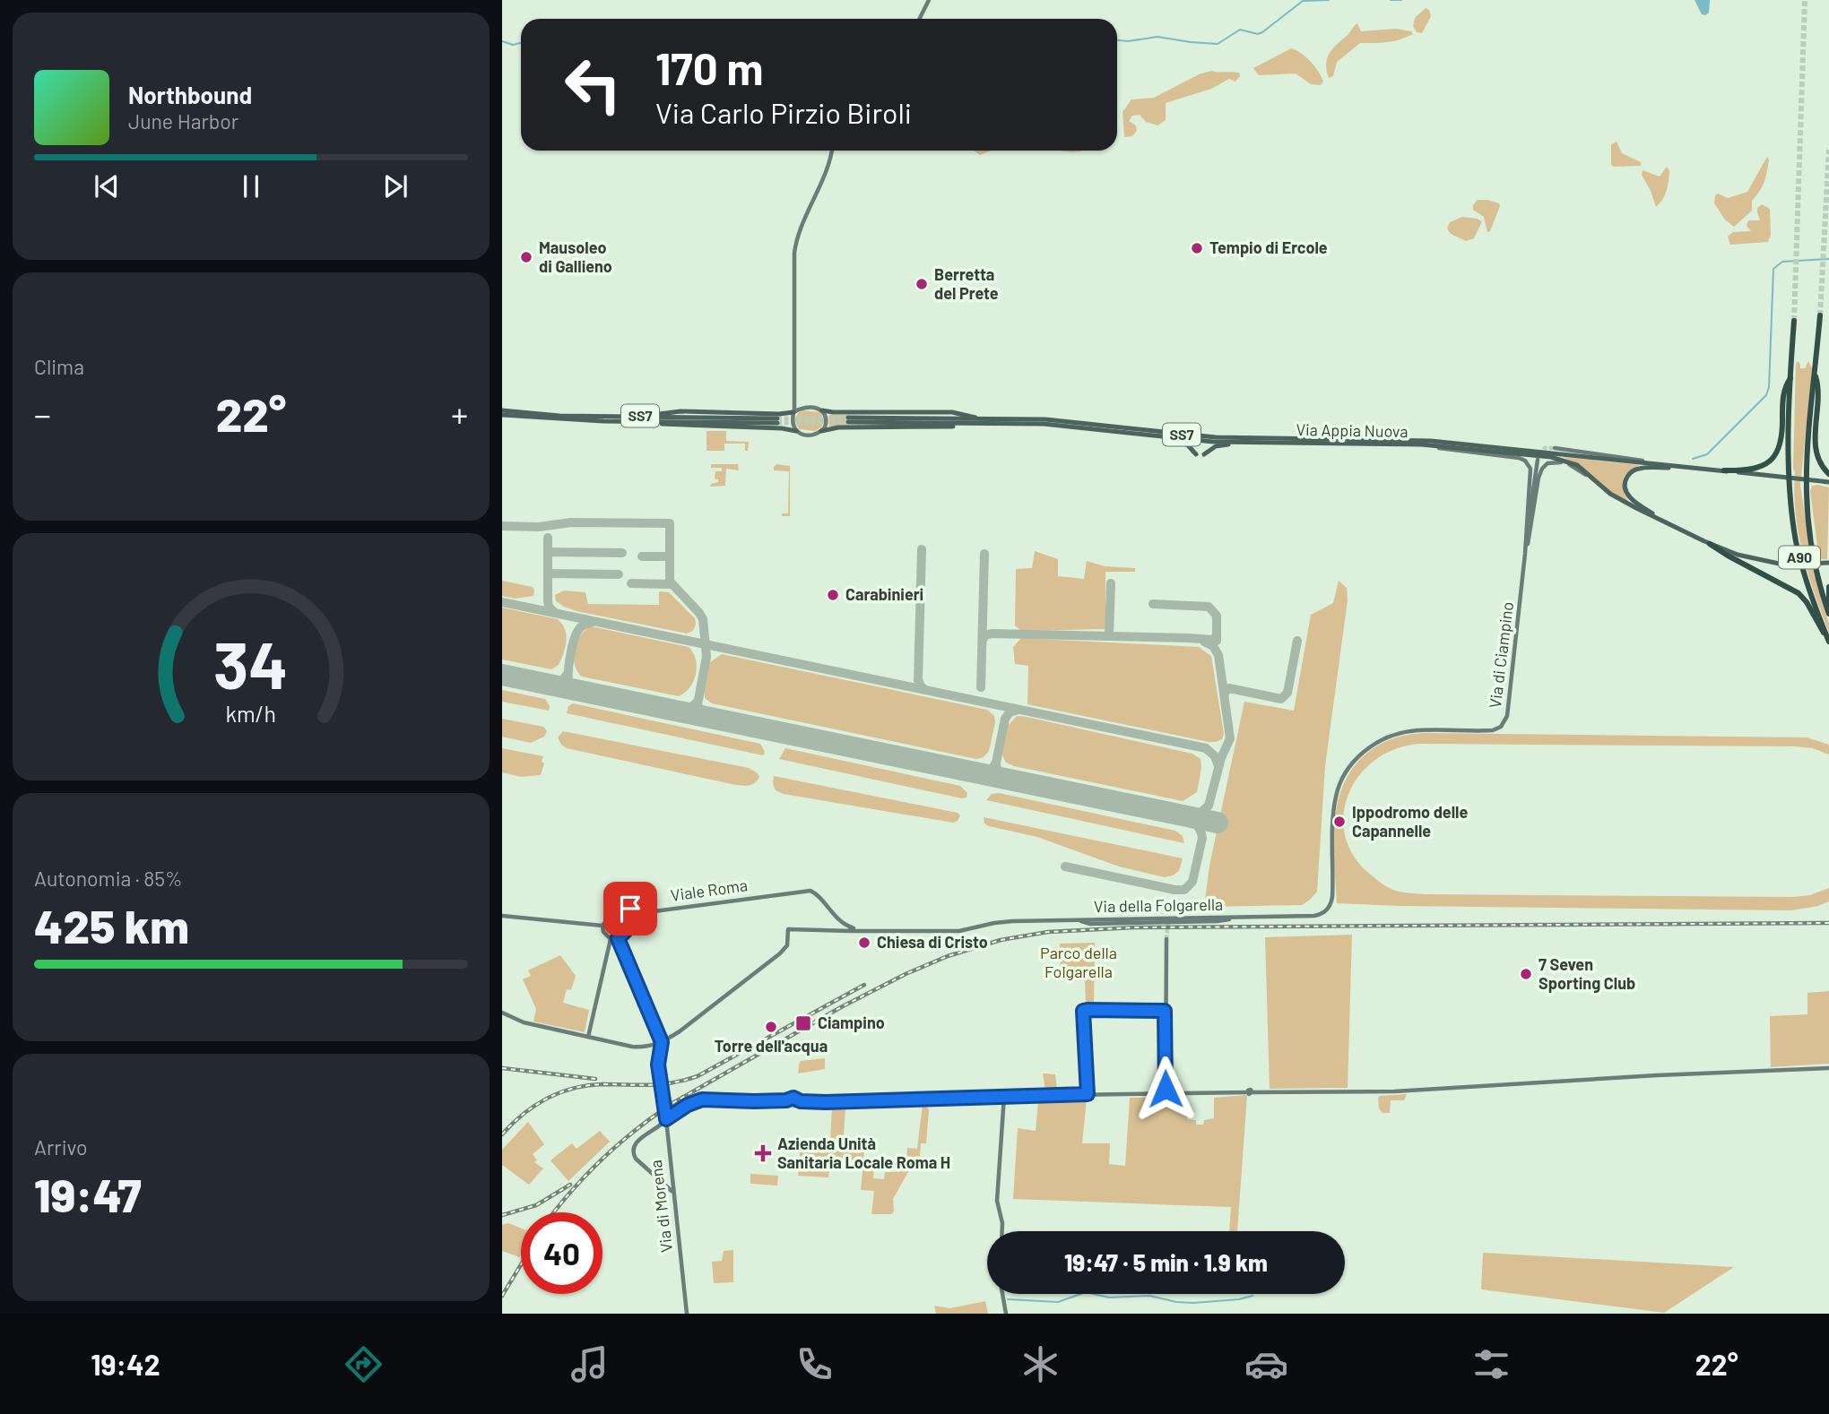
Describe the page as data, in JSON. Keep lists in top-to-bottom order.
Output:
{
  "streets": {
    "highway": ["A90"],
    "main road": ["SS7", "Via Appia Nuova"],
    "street": [
      "Via di Ciampino",
      "Viale Roma",
      "Via della Folgarella",
      "Via di Morena"
    ]
  },
  "crossings": [
    ["Via di Ciampino", "Via della Folgarella"],
    ["Viale Roma", "Via della Folgarella"]
  ],
  "parks": ["Parco della Folgarella"],
  "places": {
    "other": [
      "Tempio di Ercole",
      "Mausoleo di Gallieno",
      "Berretta del Prete",
      "Carabinieri",
      "Ippodromo delle Capannelle",
      "Chiesa di Cristo",
      "7 Seven Sporting Club",
      "Torre dell'acqua"
    ],
    "transit": ["Ciampino"],
    "health": ["Azienda Unità Sanitaria Locale Roma H"]
  },
  "page": {
    "turn": ["170 m", "Via Carlo Pirzio Biroli"],
    "song": ["Northbound", "June Harbor"],
    "tile": [
      "Clima",
      ["Autonomia · 85%", "425 km"],
      ["Arrivo", "19:47"]
    ],
    "heat": ["−", "22°", "+"],
    "limit": "40",
    "trip": "19:47 · 5 min · 1.9 km",
    "tabs": ["19:42", "22°"],
    "gauge": ["34", "km/h"]
  }
}
